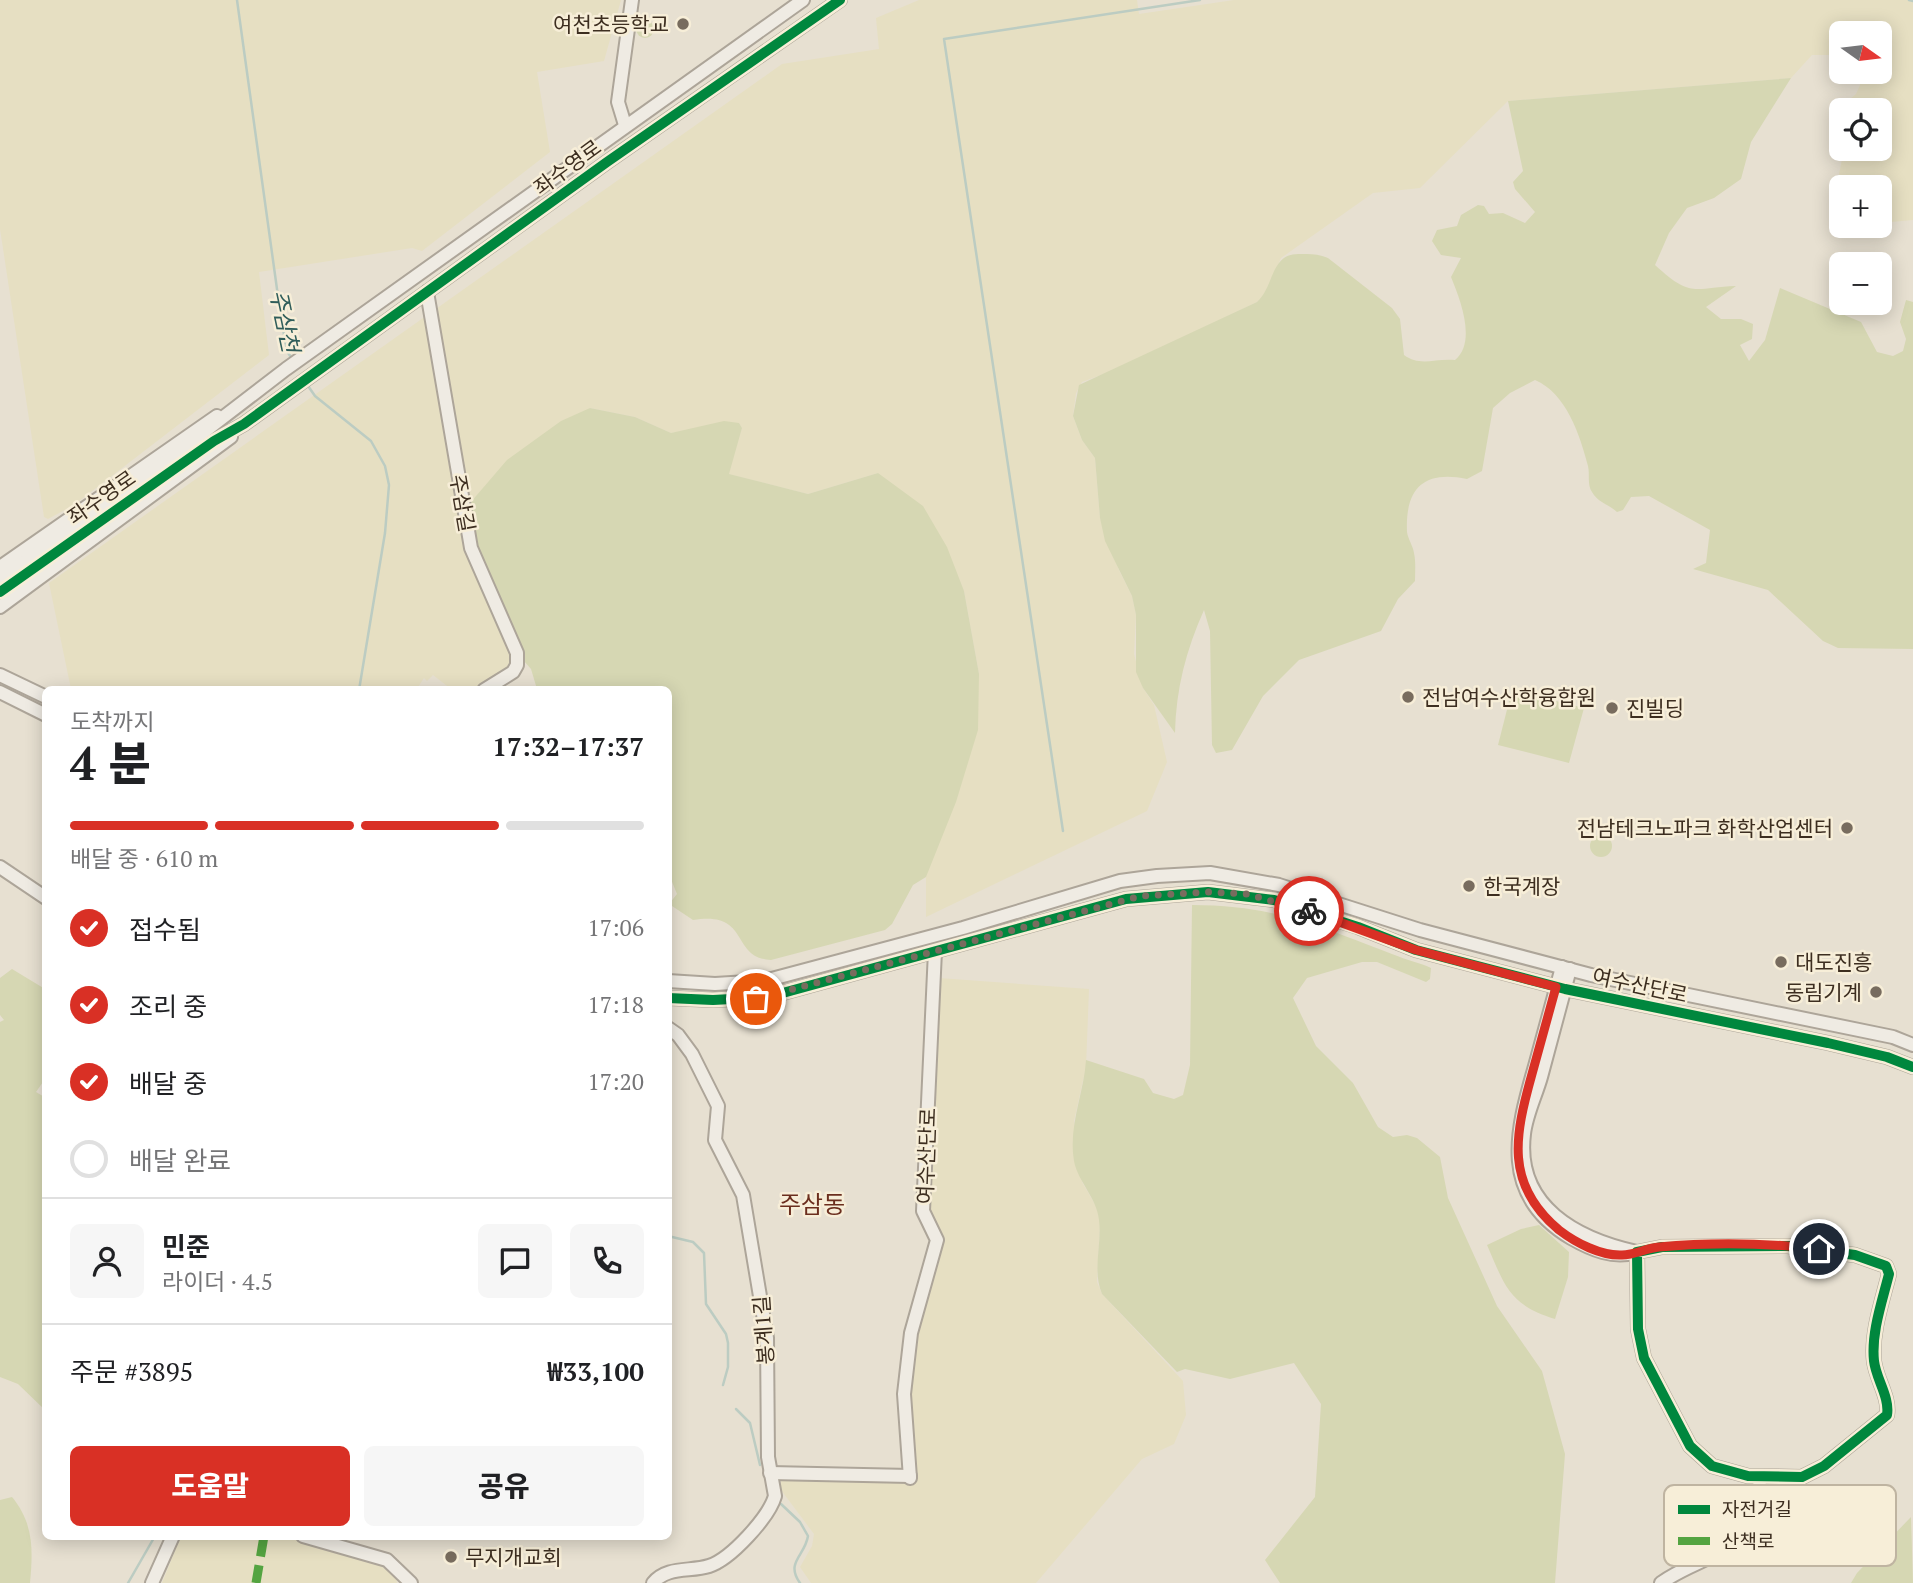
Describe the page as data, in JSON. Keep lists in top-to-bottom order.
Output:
{
  "streets": {
    "street": [
      "좌수영로",
      "주삼길",
      "여수산단로",
      "봉계1길"
    ]
  },
  "crossings": [
    ["좌수영로", "주삼길"],
    ["여수산단로", "봉계1길"]
  ],
  "districts": ["주삼동"],
  "water": ["주삼천"],
  "places": [
    "여천초등학교",
    "전남여수산학융합원",
    "진빌딩",
    "전남테크노파크 화학산업센터",
    "한국계장",
    "대도진흥",
    "동림기계",
    "무지개교회"
  ],
  "legend": ["자전거길", "산책로"],
  "north": "right",
  "page": {
    "map_buttons": ["+", "−"],
    "heading": ["4 분", "도착까지", "17:32–17:37"],
    "panel": [
      "민준",
      "라이더 · 4.5",
      "주문 #3895",
      "₩33,100"
    ],
    "bar": "배달 중 · 610 m",
    "list": [
      ["접수됨", "17:06"],
      ["조리 중", "17:18"],
      ["배달 중", "17:20"],
      "배달 완료"
    ],
    "buttons": ["도움말", "공유"]
  }
}
